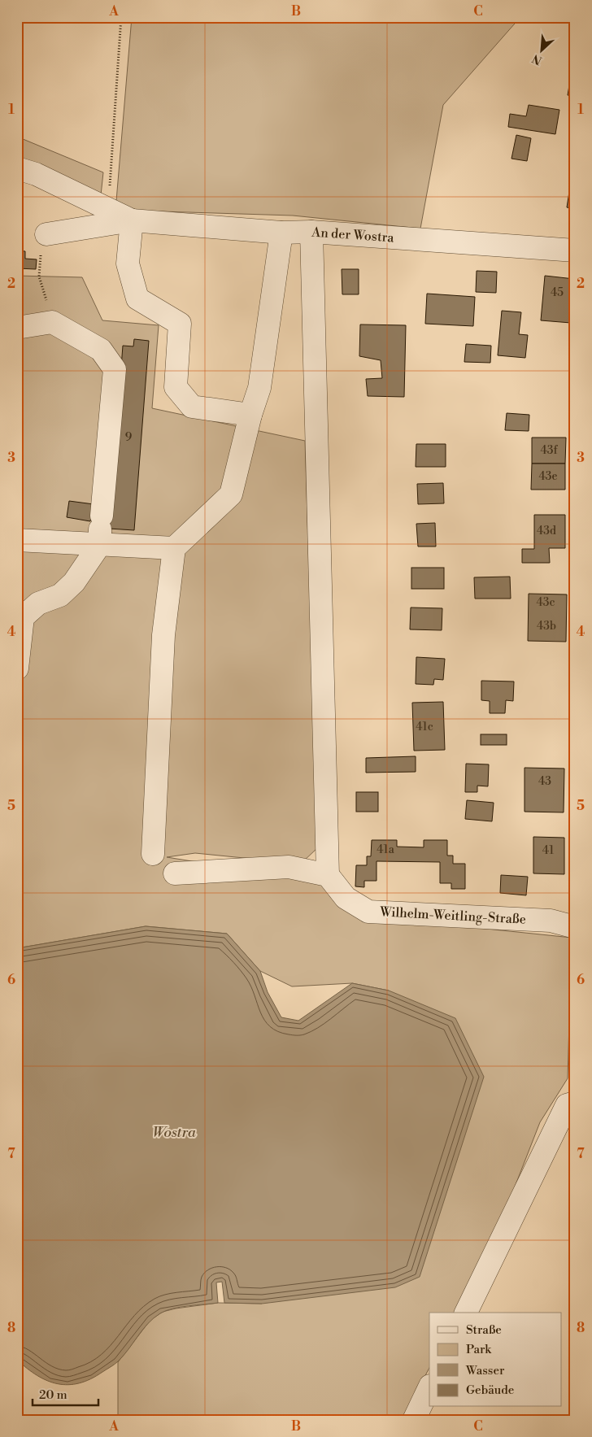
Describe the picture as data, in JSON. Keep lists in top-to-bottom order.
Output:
{
  "streets": {
    "street": ["An der Wostra", "Wilhelm-Weitling-Straße"]
  },
  "water": ["Wostra"],
  "house_numbers": [
    "45",
    "9",
    "43f",
    "43e",
    "43d",
    "43c",
    "43b",
    "41c",
    "43",
    "41a",
    "41"
  ],
  "legend": [
    "Straße",
    "Park",
    "Wasser",
    "Gebäude"
  ],
  "scale_bar": "20 m",
  "north": "bottom left",
  "grid": {
    "columns": ["A", "B", "C"],
    "rows": [
      "1",
      "2",
      "3",
      "4",
      "5",
      "6",
      "7",
      "8"
    ]
  }
}
